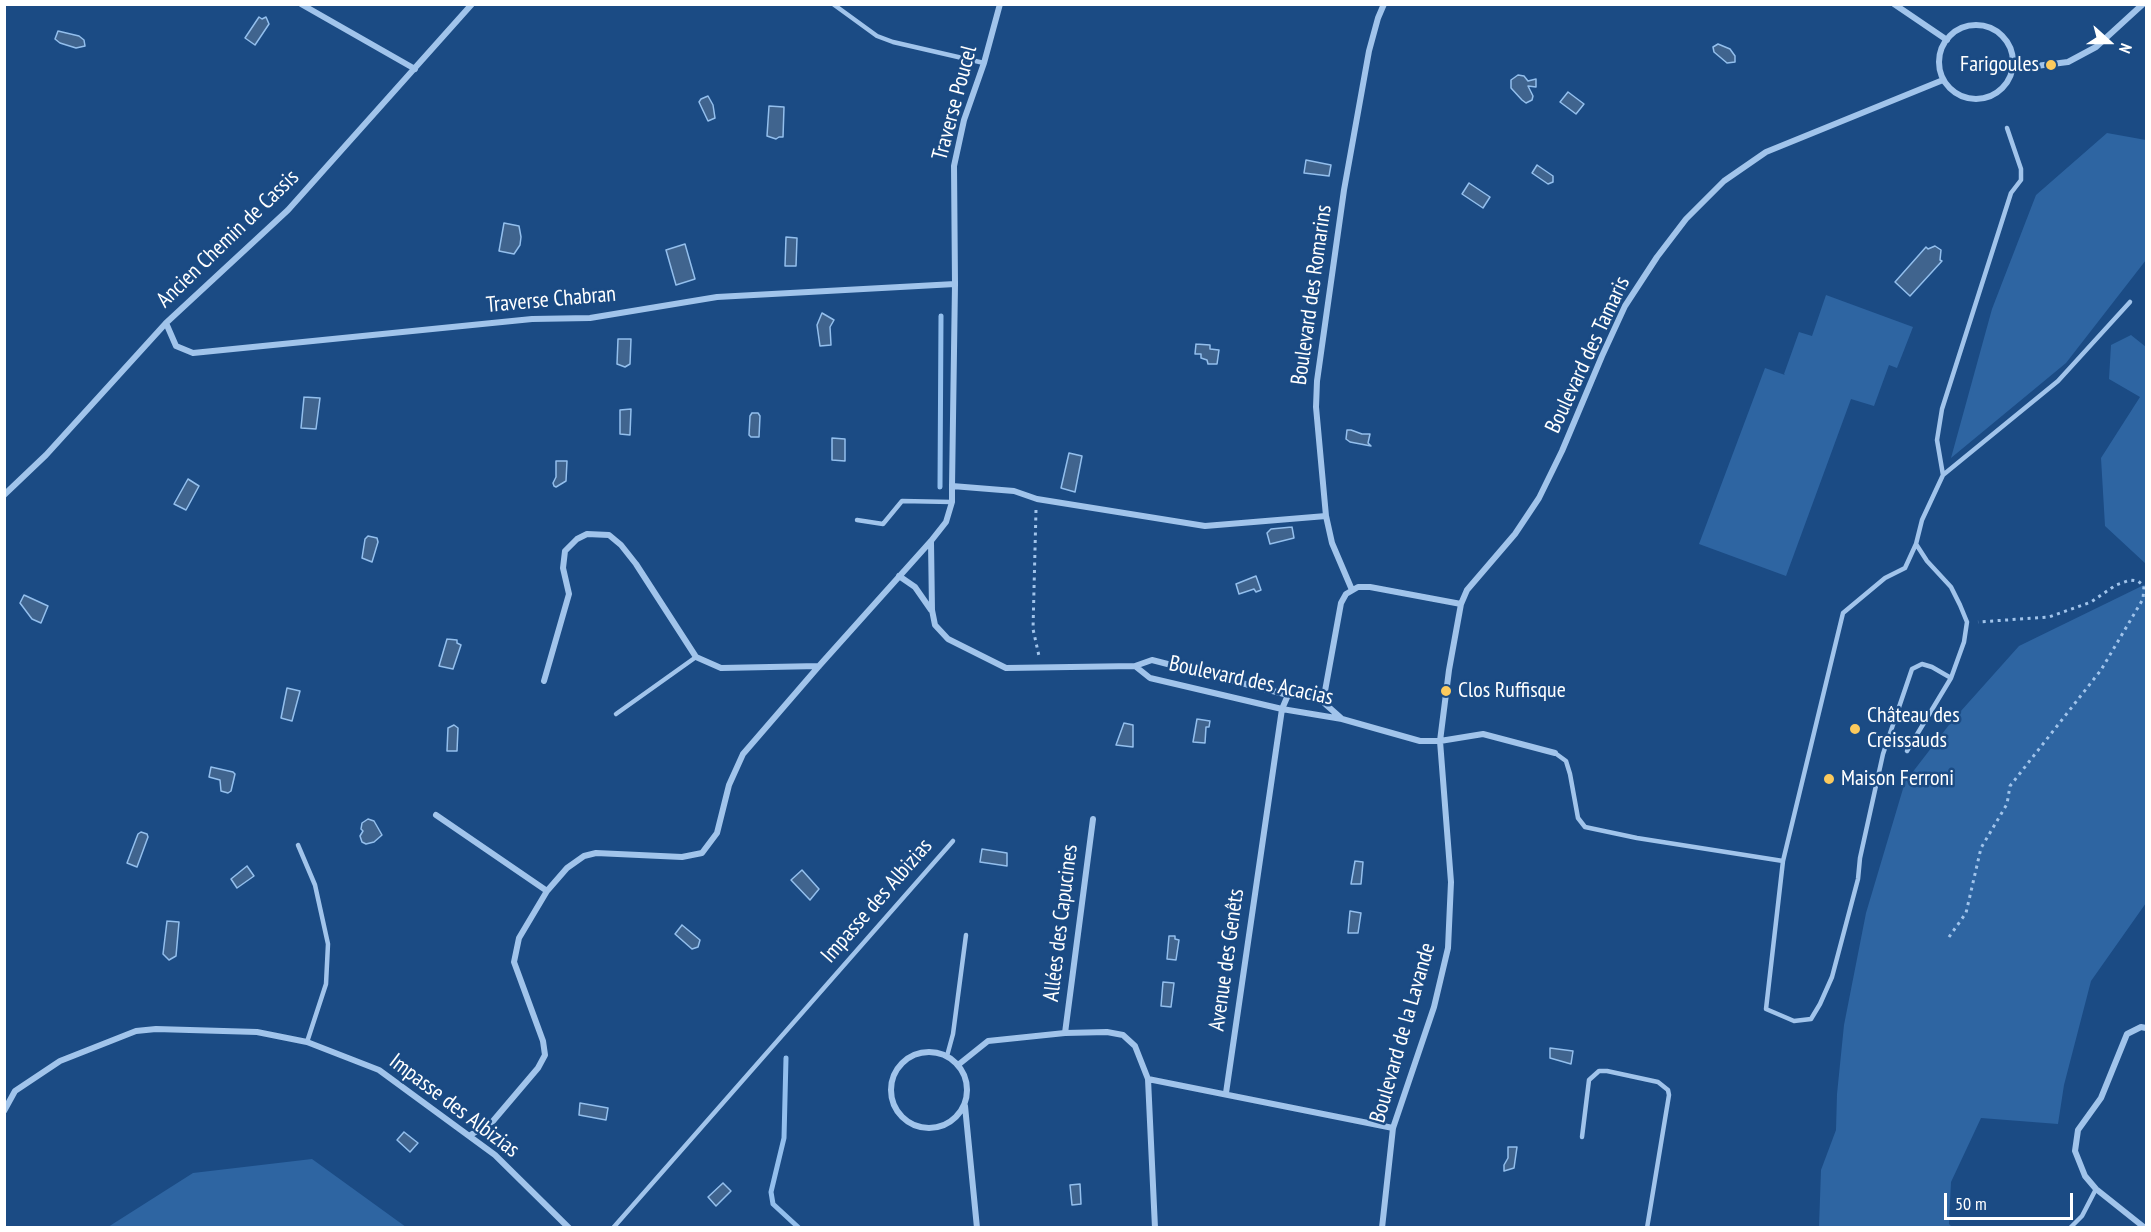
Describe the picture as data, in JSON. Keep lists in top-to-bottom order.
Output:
{
  "streets": {
    "street": [
      "Traverse Poucel",
      "Ancien Chemin de Cassis",
      "Boulevard des Romarins",
      "Traverse Chabran",
      "Boulevard des Tamaris",
      "Boulevard des Acacias",
      "Impasse des Albizias",
      "Allées des Capucines",
      "Avenue des Genêts",
      "Boulevard de la Lavande"
    ]
  },
  "crossings": [
    ["Traverse Poucel", "Traverse Chabran"],
    ["Ancien Chemin de Cassis", "Traverse Chabran"],
    ["Boulevard des Romarins", "Boulevard des Acacias"],
    ["Boulevard des Tamaris", "Boulevard de la Lavande"],
    ["Boulevard des Acacias", "Avenue des Genêts"],
    ["Boulevard des Acacias", "Boulevard de la Lavande"]
  ],
  "places": [
    "Farigoules",
    "Clos Ruffisque",
    "Château des Creissauds",
    "Maison Ferroni"
  ],
  "scale_bar": "50 m",
  "north": "right"
}
